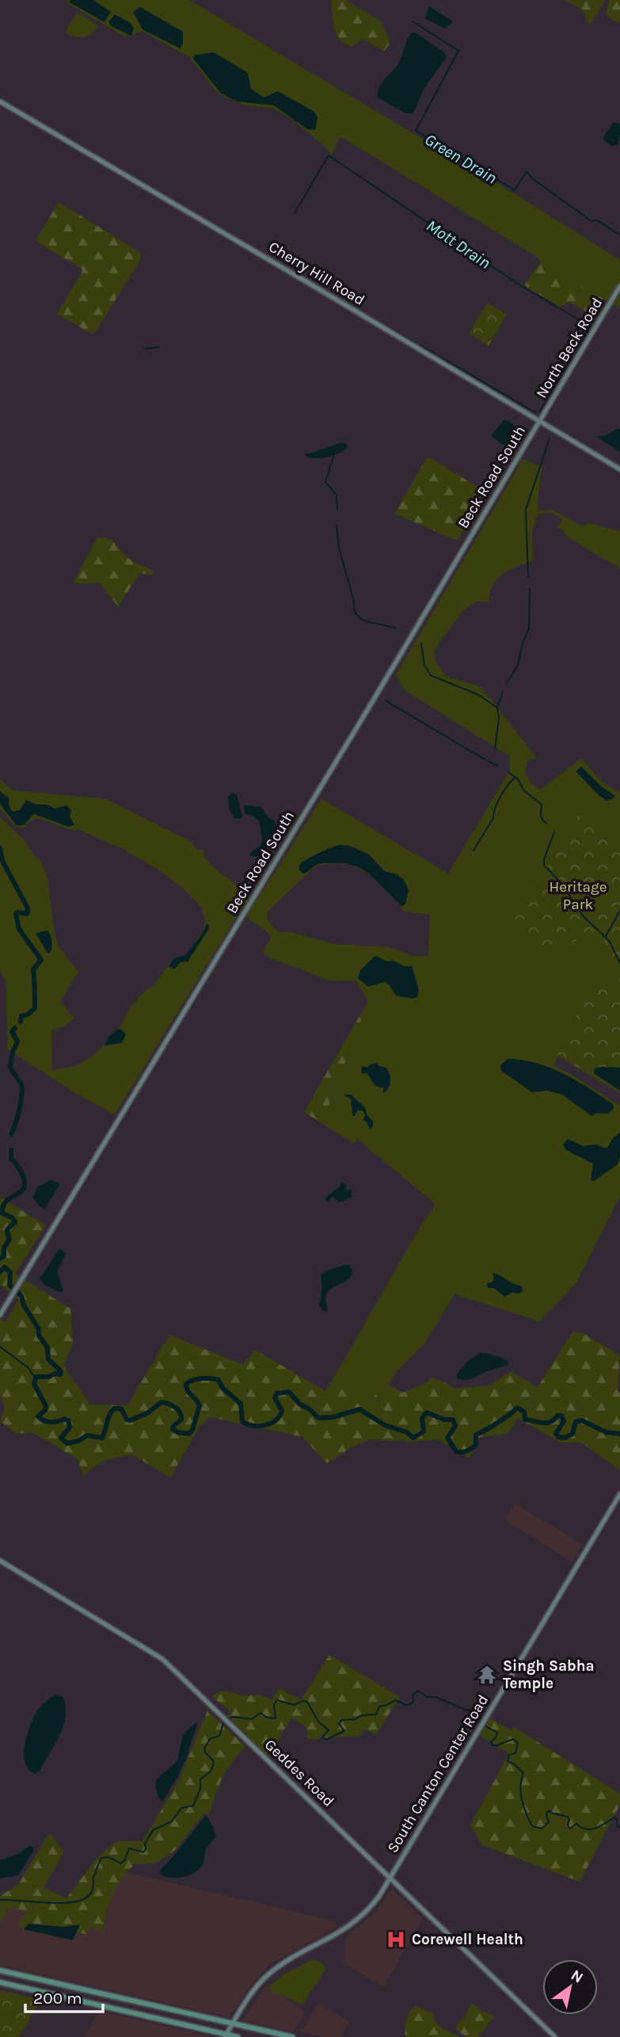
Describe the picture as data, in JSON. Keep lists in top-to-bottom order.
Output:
{
  "streets": {
    "main road": [
      "Cherry Hill Road",
      "North Beck Road",
      "Beck Road South",
      "Geddes Road",
      "South Canton Center Road"
    ]
  },
  "crossings": [
    ["Cherry Hill Road", "North Beck Road"],
    ["Cherry Hill Road", "Beck Road South"],
    ["North Beck Road", "Beck Road South"],
    ["Geddes Road", "South Canton Center Road"]
  ],
  "water": ["Green Drain", "Mott Drain"],
  "parks": ["Heritage Park"],
  "places": {
    "temple": ["Singh Sabha Temple"],
    "hospital": ["Corewell Health"]
  },
  "scale_bar": "200 m",
  "north": "top right"
}
